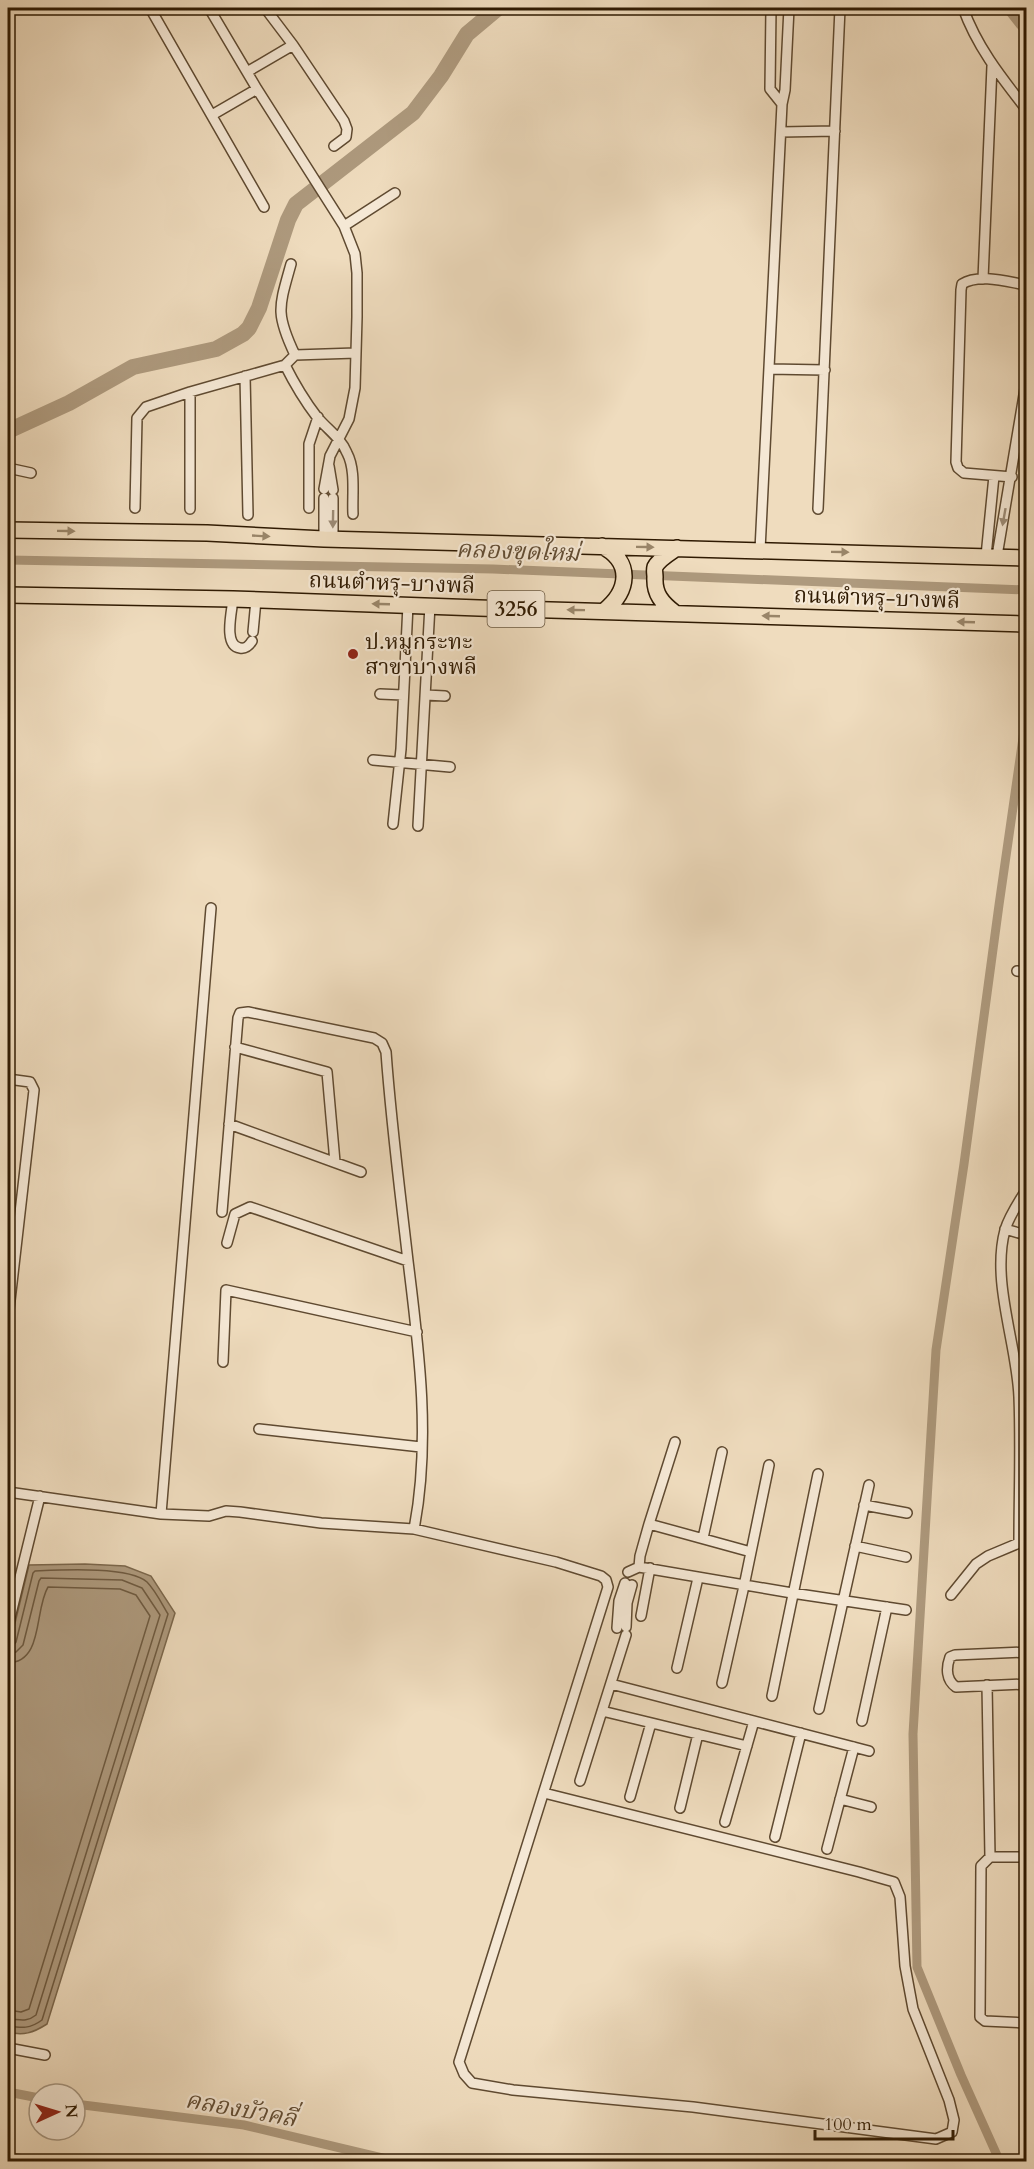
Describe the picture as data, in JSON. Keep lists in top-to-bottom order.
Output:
{
  "streets": {
    "main road": ["ถนนตำหรุ-บางพลี", "3256"]
  },
  "water": ["คลองขุดใหม่", "คลองบัวคลี่"],
  "places": ["ป.หมูกระทะ สาขาบางพลี"],
  "scale_bar": "100 m",
  "north": "right"
}
